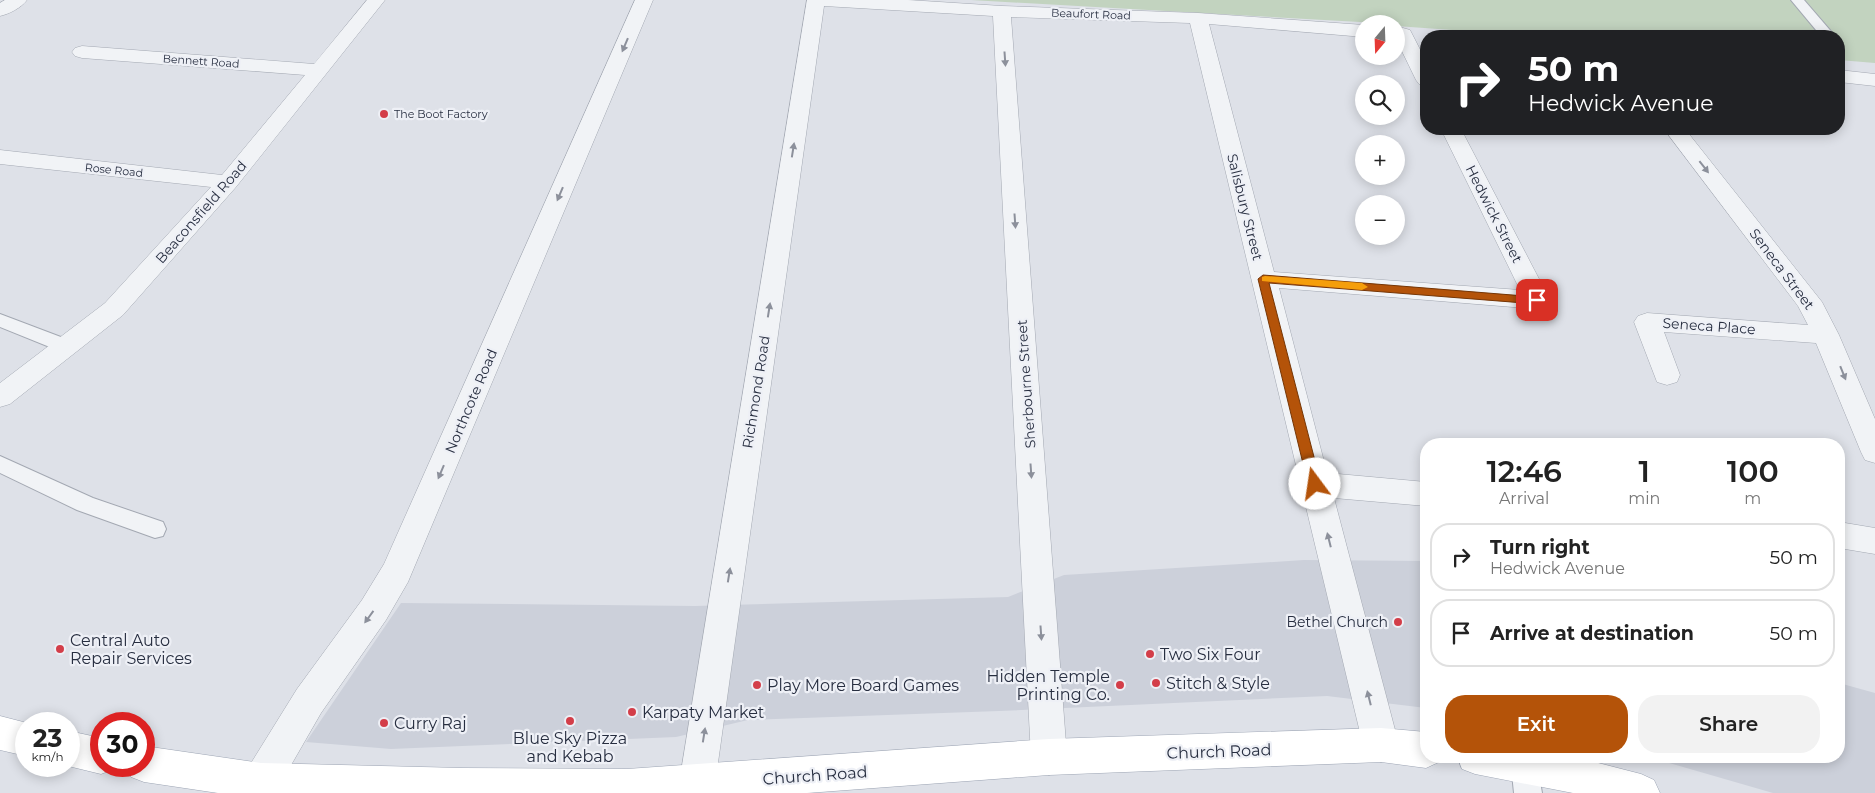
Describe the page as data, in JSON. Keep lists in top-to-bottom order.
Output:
{
  "streets": {
    "main road": ["Church Road"],
    "street": [
      "Beaufort Road",
      "Bennett Road",
      "Rose Road",
      "Salisbury Street",
      "Beaconsfield Road",
      "Hedwick Street",
      "Seneca Street",
      "Seneca Place",
      "Sherbourne Street",
      "Richmond Road",
      "Northcote Road"
    ]
  },
  "crossings": [
    ["Beaufort Road", "Salisbury Street"],
    ["Beaufort Road", "Sherbourne Street"],
    ["Beaufort Road", "Richmond Road"],
    ["Bennett Road", "Beaconsfield Road"],
    ["Rose Road", "Beaconsfield Road"],
    ["Salisbury Street", "Hedwick Street"],
    ["Salisbury Street", "Church Road"],
    ["Seneca Street", "Seneca Place"],
    ["Sherbourne Street", "Church Road"],
    ["Richmond Road", "Church Road"],
    ["Northcote Road", "Church Road"]
  ],
  "one_way": [
    "Salisbury Street",
    "Seneca Street",
    "Sherbourne Street",
    "Richmond Road",
    "Northcote Road"
  ],
  "places": [
    "The Boot Factory",
    "Bethel Church",
    "Central Auto Repair Services",
    "Two Six Four",
    "Stitch & Style",
    "Play More Board Games",
    "Hidden Temple Printing Co.",
    "Karpaty Market",
    "Blue Sky Pizza and Kebab",
    "Curry Raj"
  ],
  "north": "bottom",
  "page": {
    "map_buttons": ["+", "−"],
    "turn": ["50 m", "Hedwick Avenue"],
    "eta": [
      "12:46",
      "Arrival",
      "1",
      "min",
      "100",
      "m"
    ],
    "list": [
      {
        "name": "Turn right",
        "note": "Hedwick Avenue",
        "value": "50 m"
      },
      {
        "name": "Arrive at destination",
        "value": "50 m"
      }
    ],
    "buttons": ["Exit", "Share"],
    "speed": "23 km/h",
    "limit": "30"
  }
}
